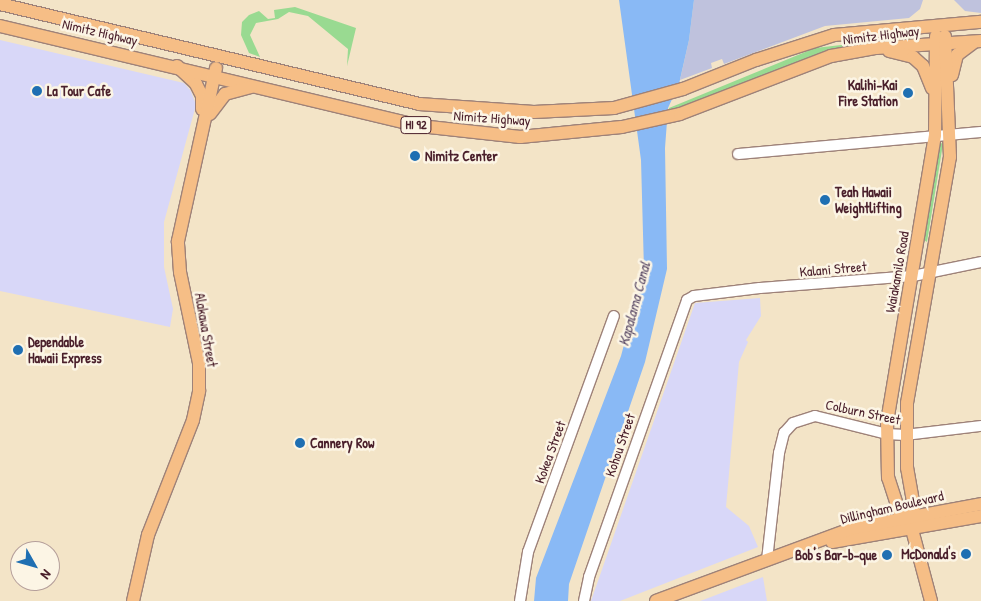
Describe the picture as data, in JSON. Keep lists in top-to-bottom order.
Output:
{
  "streets": {
    "main road": [
      "Nimitz Highway",
      "HI 92",
      "Waiakamilo Road",
      "Alakawa Street",
      "Dillingham Boulevard"
    ],
    "street": [
      "Kalani Street",
      "Colburn Street",
      "Kohou Street",
      "Kokea Street"
    ]
  },
  "crossings": [
    ["Nimitz Highway", "Waiakamilo Road"],
    ["Nimitz Highway", "Alakawa Street"],
    ["Kalani Street", "Waiakamilo Road"],
    ["Kalani Street", "Kohou Street"],
    ["Waiakamilo Road", "Colburn Street"],
    ["Waiakamilo Road", "Dillingham Boulevard"],
    ["Colburn Street", "Dillingham Boulevard"]
  ],
  "water": ["Kapalama Canal"],
  "places": [
    "La Tour Cafe",
    "Kalihi-Kai Fire Station",
    "Nimitz Center",
    "Teah Hawaii Weightlifting",
    "Dependable Hawaii Express",
    "Cannery Row",
    "McDonald's",
    "Bob's Bar-b-que"
  ],
  "north": "bottom right"
}
